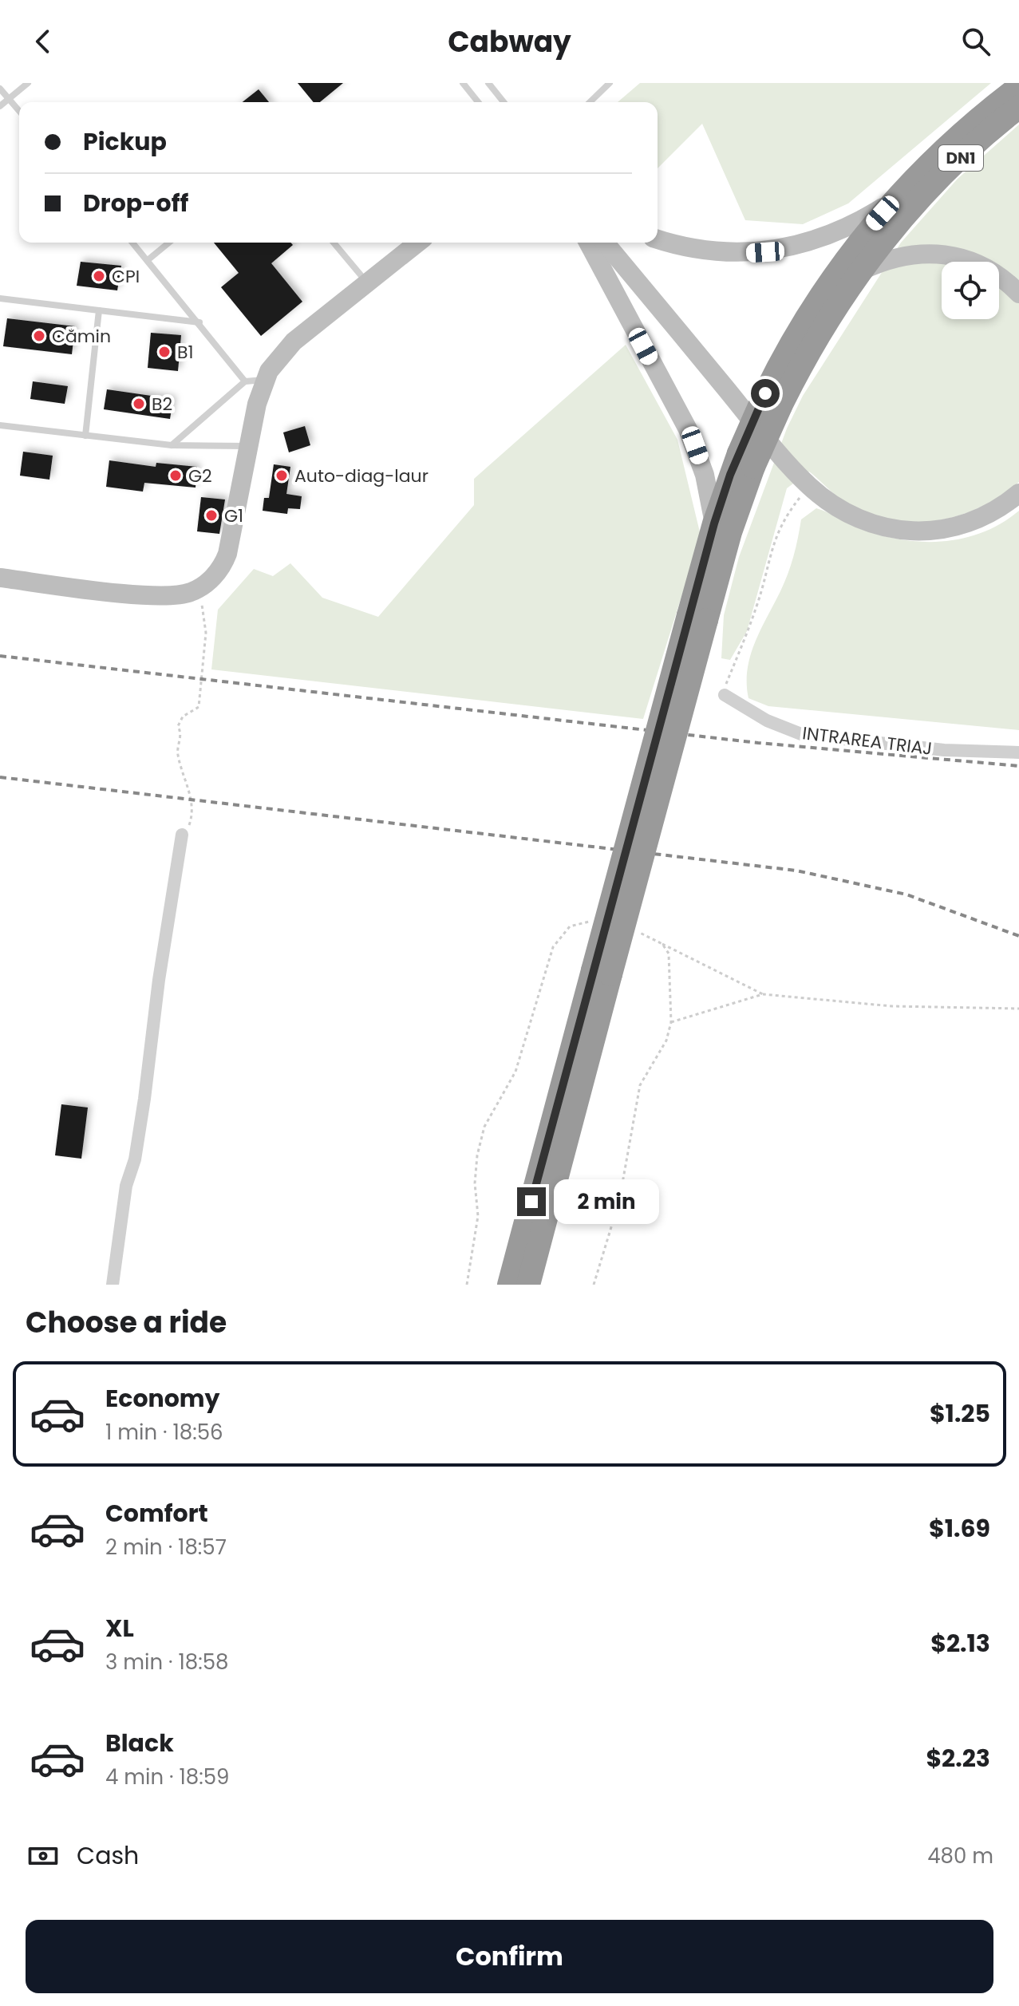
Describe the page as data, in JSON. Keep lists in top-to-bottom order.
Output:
{
  "streets": {
    "highway": ["DN1"],
    "street": ["INTRAREA TRIAJ"]
  },
  "places": [
    "CPI",
    "Cămin",
    "B1",
    "B2",
    "G2",
    "Auto-diag-laur",
    "G1"
  ],
  "page": {
    "header": "Cabway",
    "banner": ["Pickup", "Drop-off"],
    "bubble": "2 min",
    "heading": "Choose a ride",
    "list": [
      {
        "name": "Economy",
        "note": "1 min · 18:56",
        "value": "$1.25"
      },
      {
        "name": "Comfort",
        "note": "2 min · 18:57",
        "value": "$1.69"
      },
      {
        "name": "XL",
        "note": "3 min · 18:58",
        "value": "$2.13"
      },
      {
        "name": "Black",
        "note": "4 min · 18:59",
        "value": "$2.23"
      }
    ],
    "pay": ["Cash", "480 m"],
    "buttons": "Confirm"
  }
}
